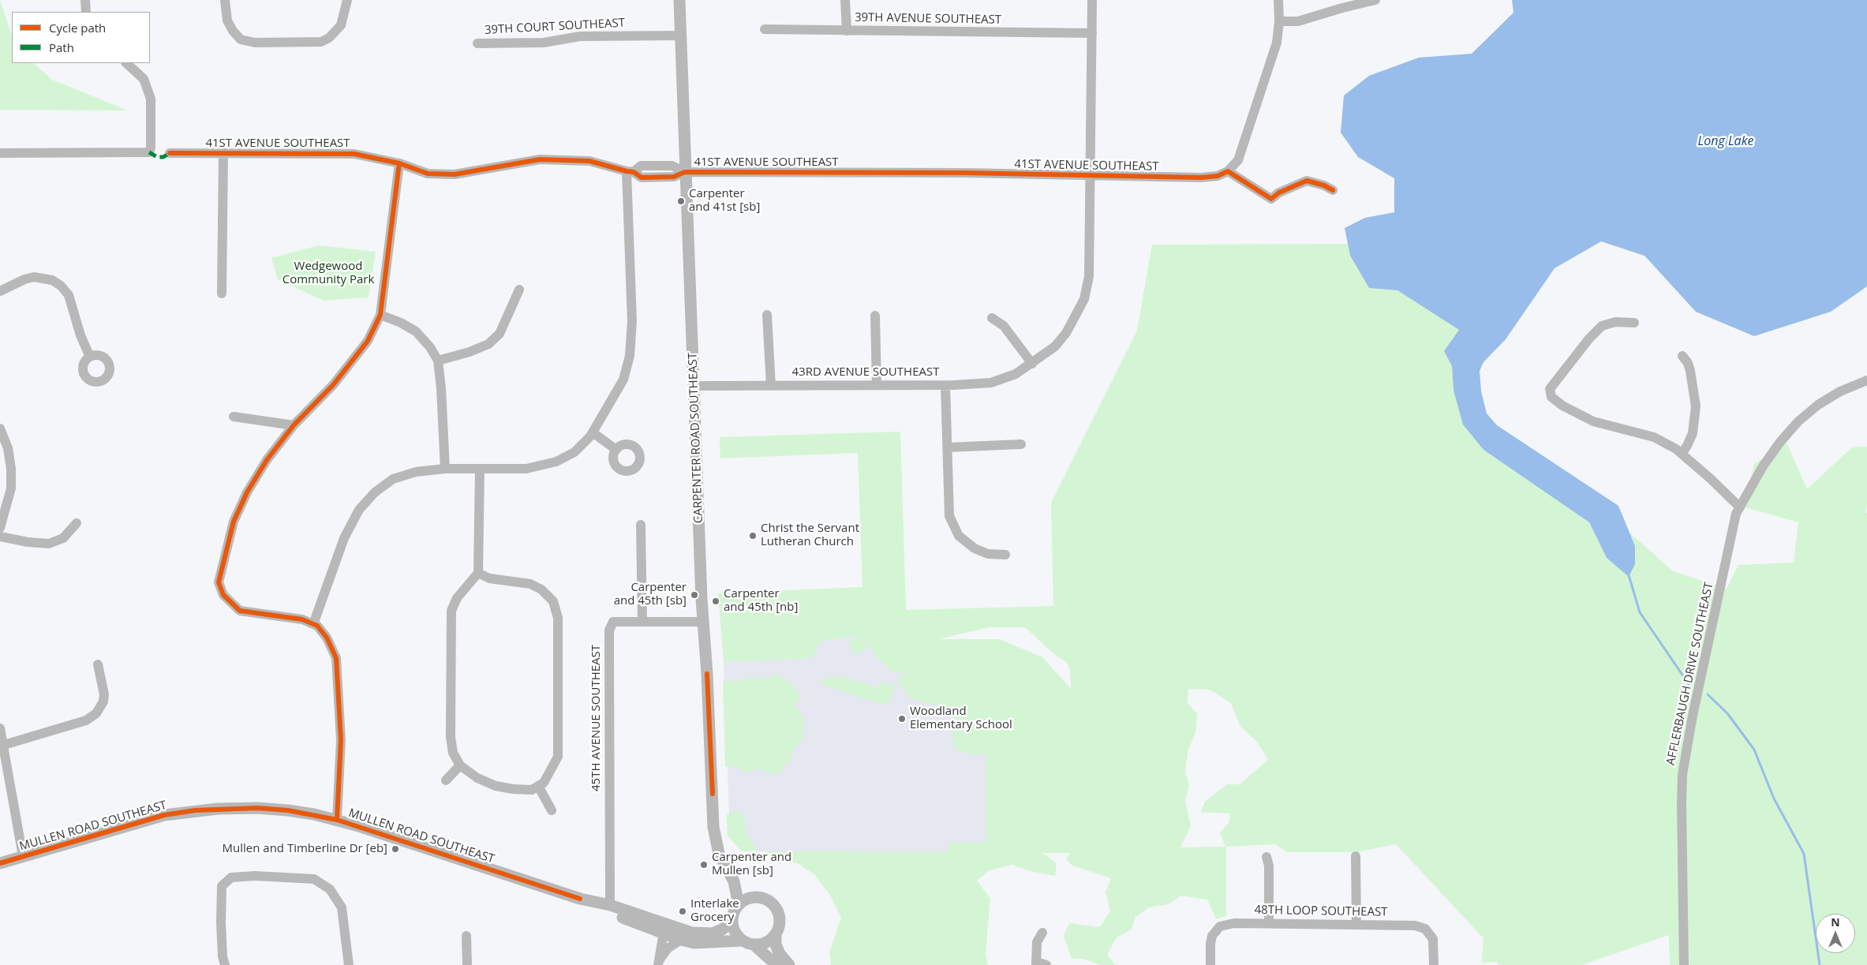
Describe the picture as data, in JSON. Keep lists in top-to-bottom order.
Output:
{
  "streets": {
    "street": [
      "39TH AVENUE SOUTHEAST",
      "39TH COURT SOUTHEAST",
      "41ST AVENUE SOUTHEAST",
      "43RD AVENUE SOUTHEAST",
      "CARPENTER ROAD SOUTHEAST",
      "AFFLERBAUGH DRIVE SOUTHEAST",
      "45TH AVENUE SOUTHEAST",
      "MULLEN ROAD SOUTHEAST",
      "48TH LOOP SOUTHEAST"
    ]
  },
  "crossings": [
    ["39TH AVENUE SOUTHEAST", "43RD AVENUE SOUTHEAST"],
    ["39TH COURT SOUTHEAST", "CARPENTER ROAD SOUTHEAST"],
    ["41ST AVENUE SOUTHEAST", "43RD AVENUE SOUTHEAST"],
    ["41ST AVENUE SOUTHEAST", "CARPENTER ROAD SOUTHEAST"],
    ["43RD AVENUE SOUTHEAST", "CARPENTER ROAD SOUTHEAST"],
    ["CARPENTER ROAD SOUTHEAST", "45TH AVENUE SOUTHEAST"],
    ["CARPENTER ROAD SOUTHEAST", "MULLEN ROAD SOUTHEAST"],
    ["45TH AVENUE SOUTHEAST", "MULLEN ROAD SOUTHEAST"]
  ],
  "water": ["Long Lake"],
  "parks": ["Wedgewood Community Park"],
  "places": [
    "Carpenter and 41st [sb]",
    "Christ the Servant Lutheran Church",
    "Carpenter and 45th [sb]",
    "Carpenter and 45th [nb]",
    "Woodland Elementary School",
    "Mullen and Timberline Dr [eb]",
    "Carpenter and Mullen [sb]",
    "Interlake Grocery"
  ],
  "legend": ["Cycle path", "Path"],
  "north": "top"
}
